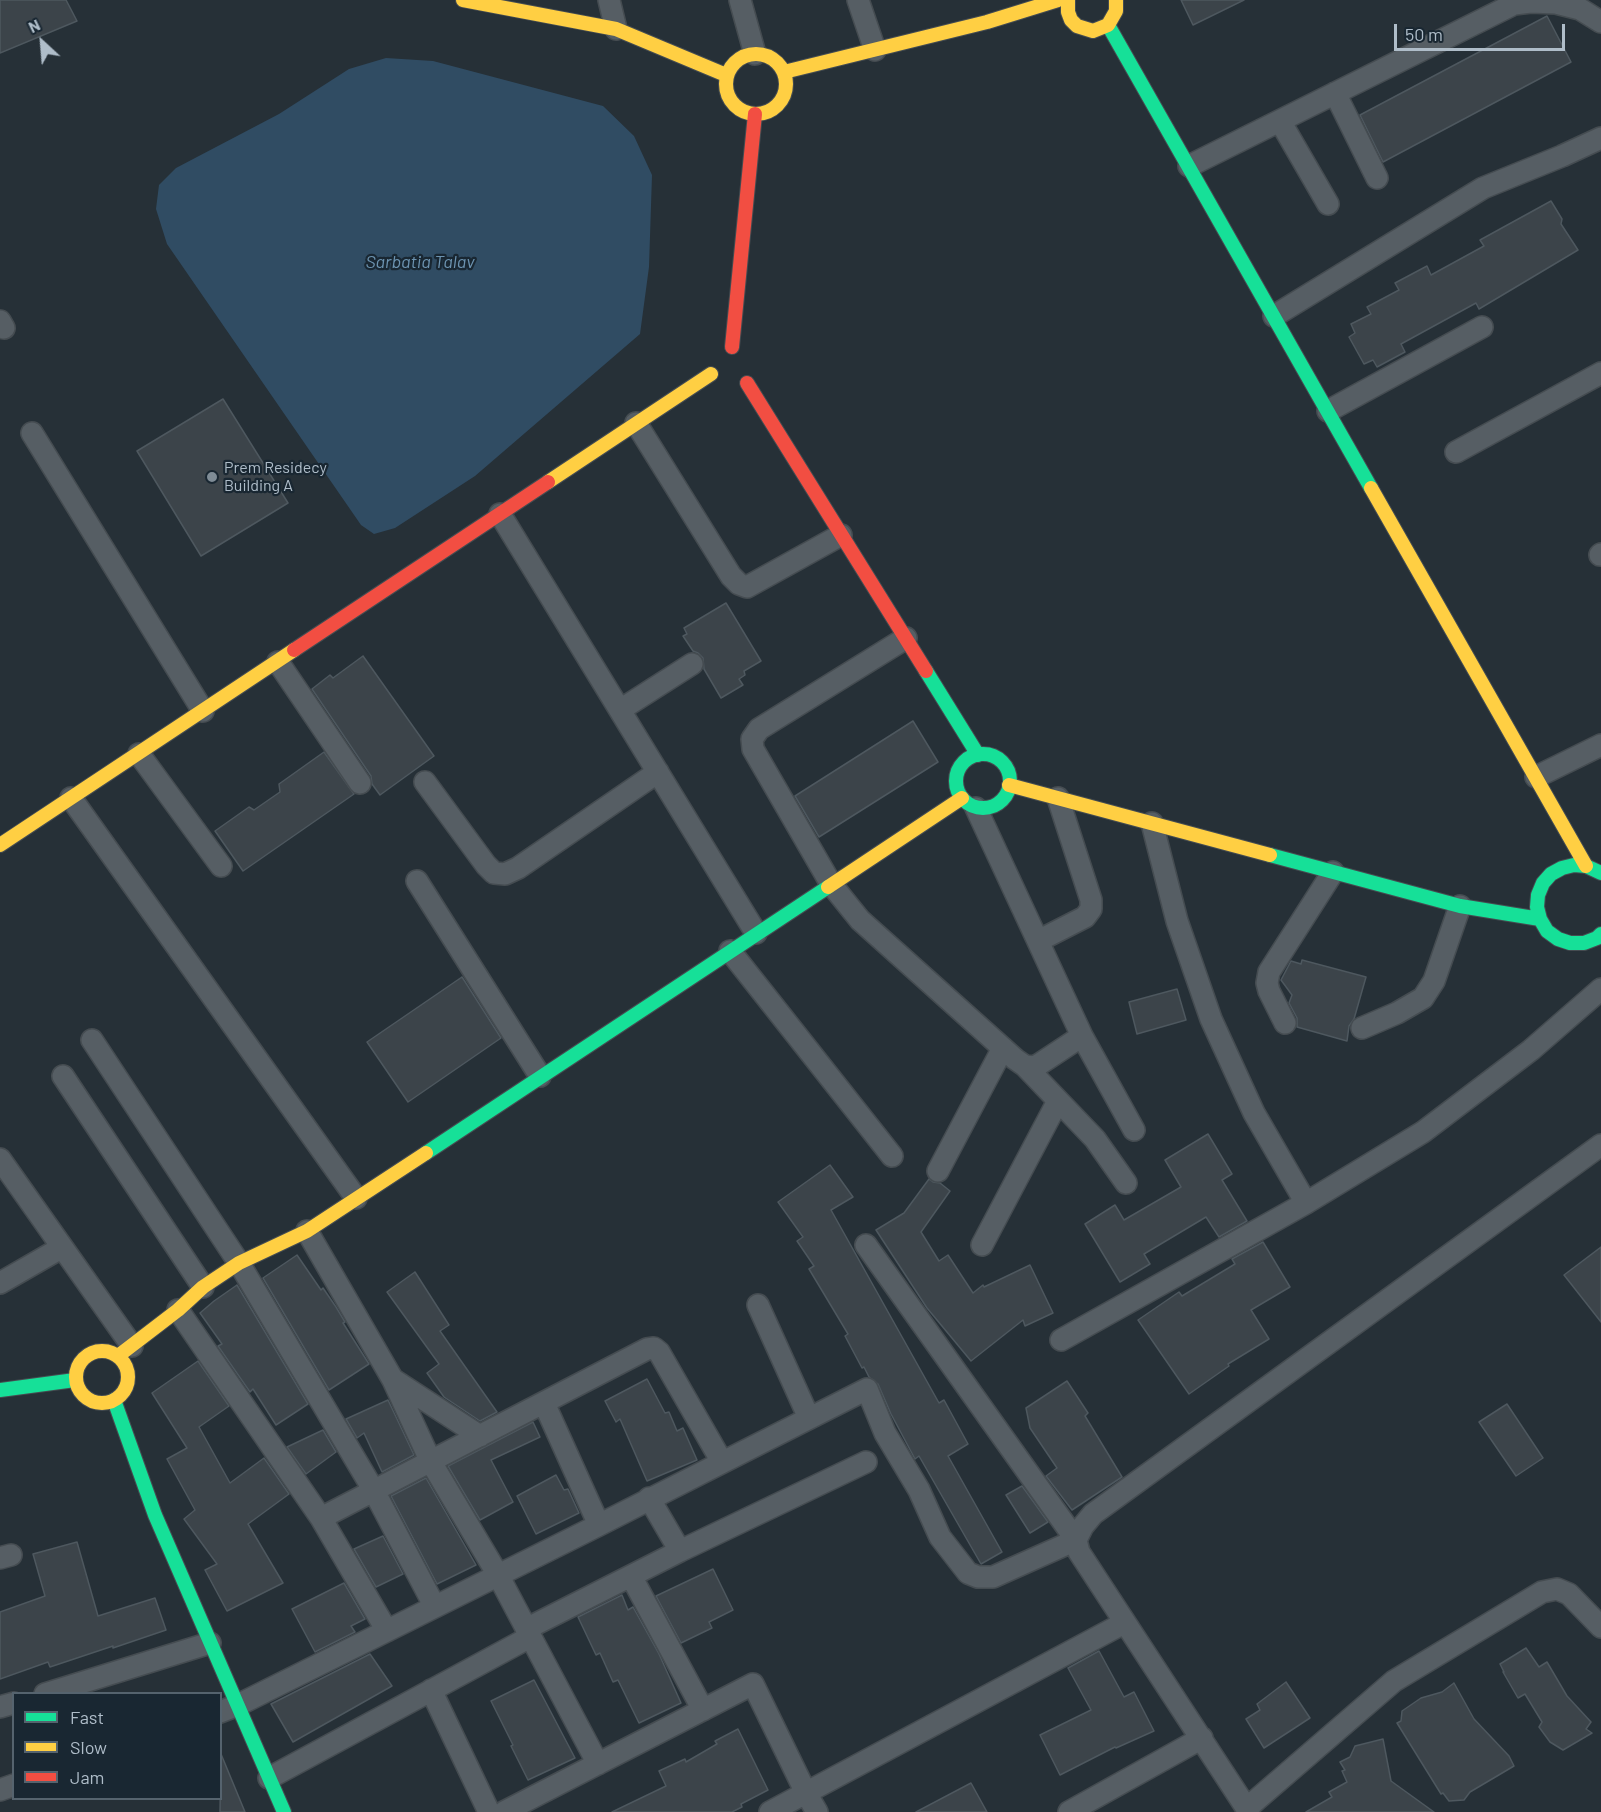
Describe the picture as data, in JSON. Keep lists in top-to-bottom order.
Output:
{
  "water": ["Sarbatia Talav"],
  "places": ["Prem Residecy Building A"],
  "legend": ["Fast", "Slow", "Jam"],
  "scale_bar": "50 m",
  "north": "top left"
}
